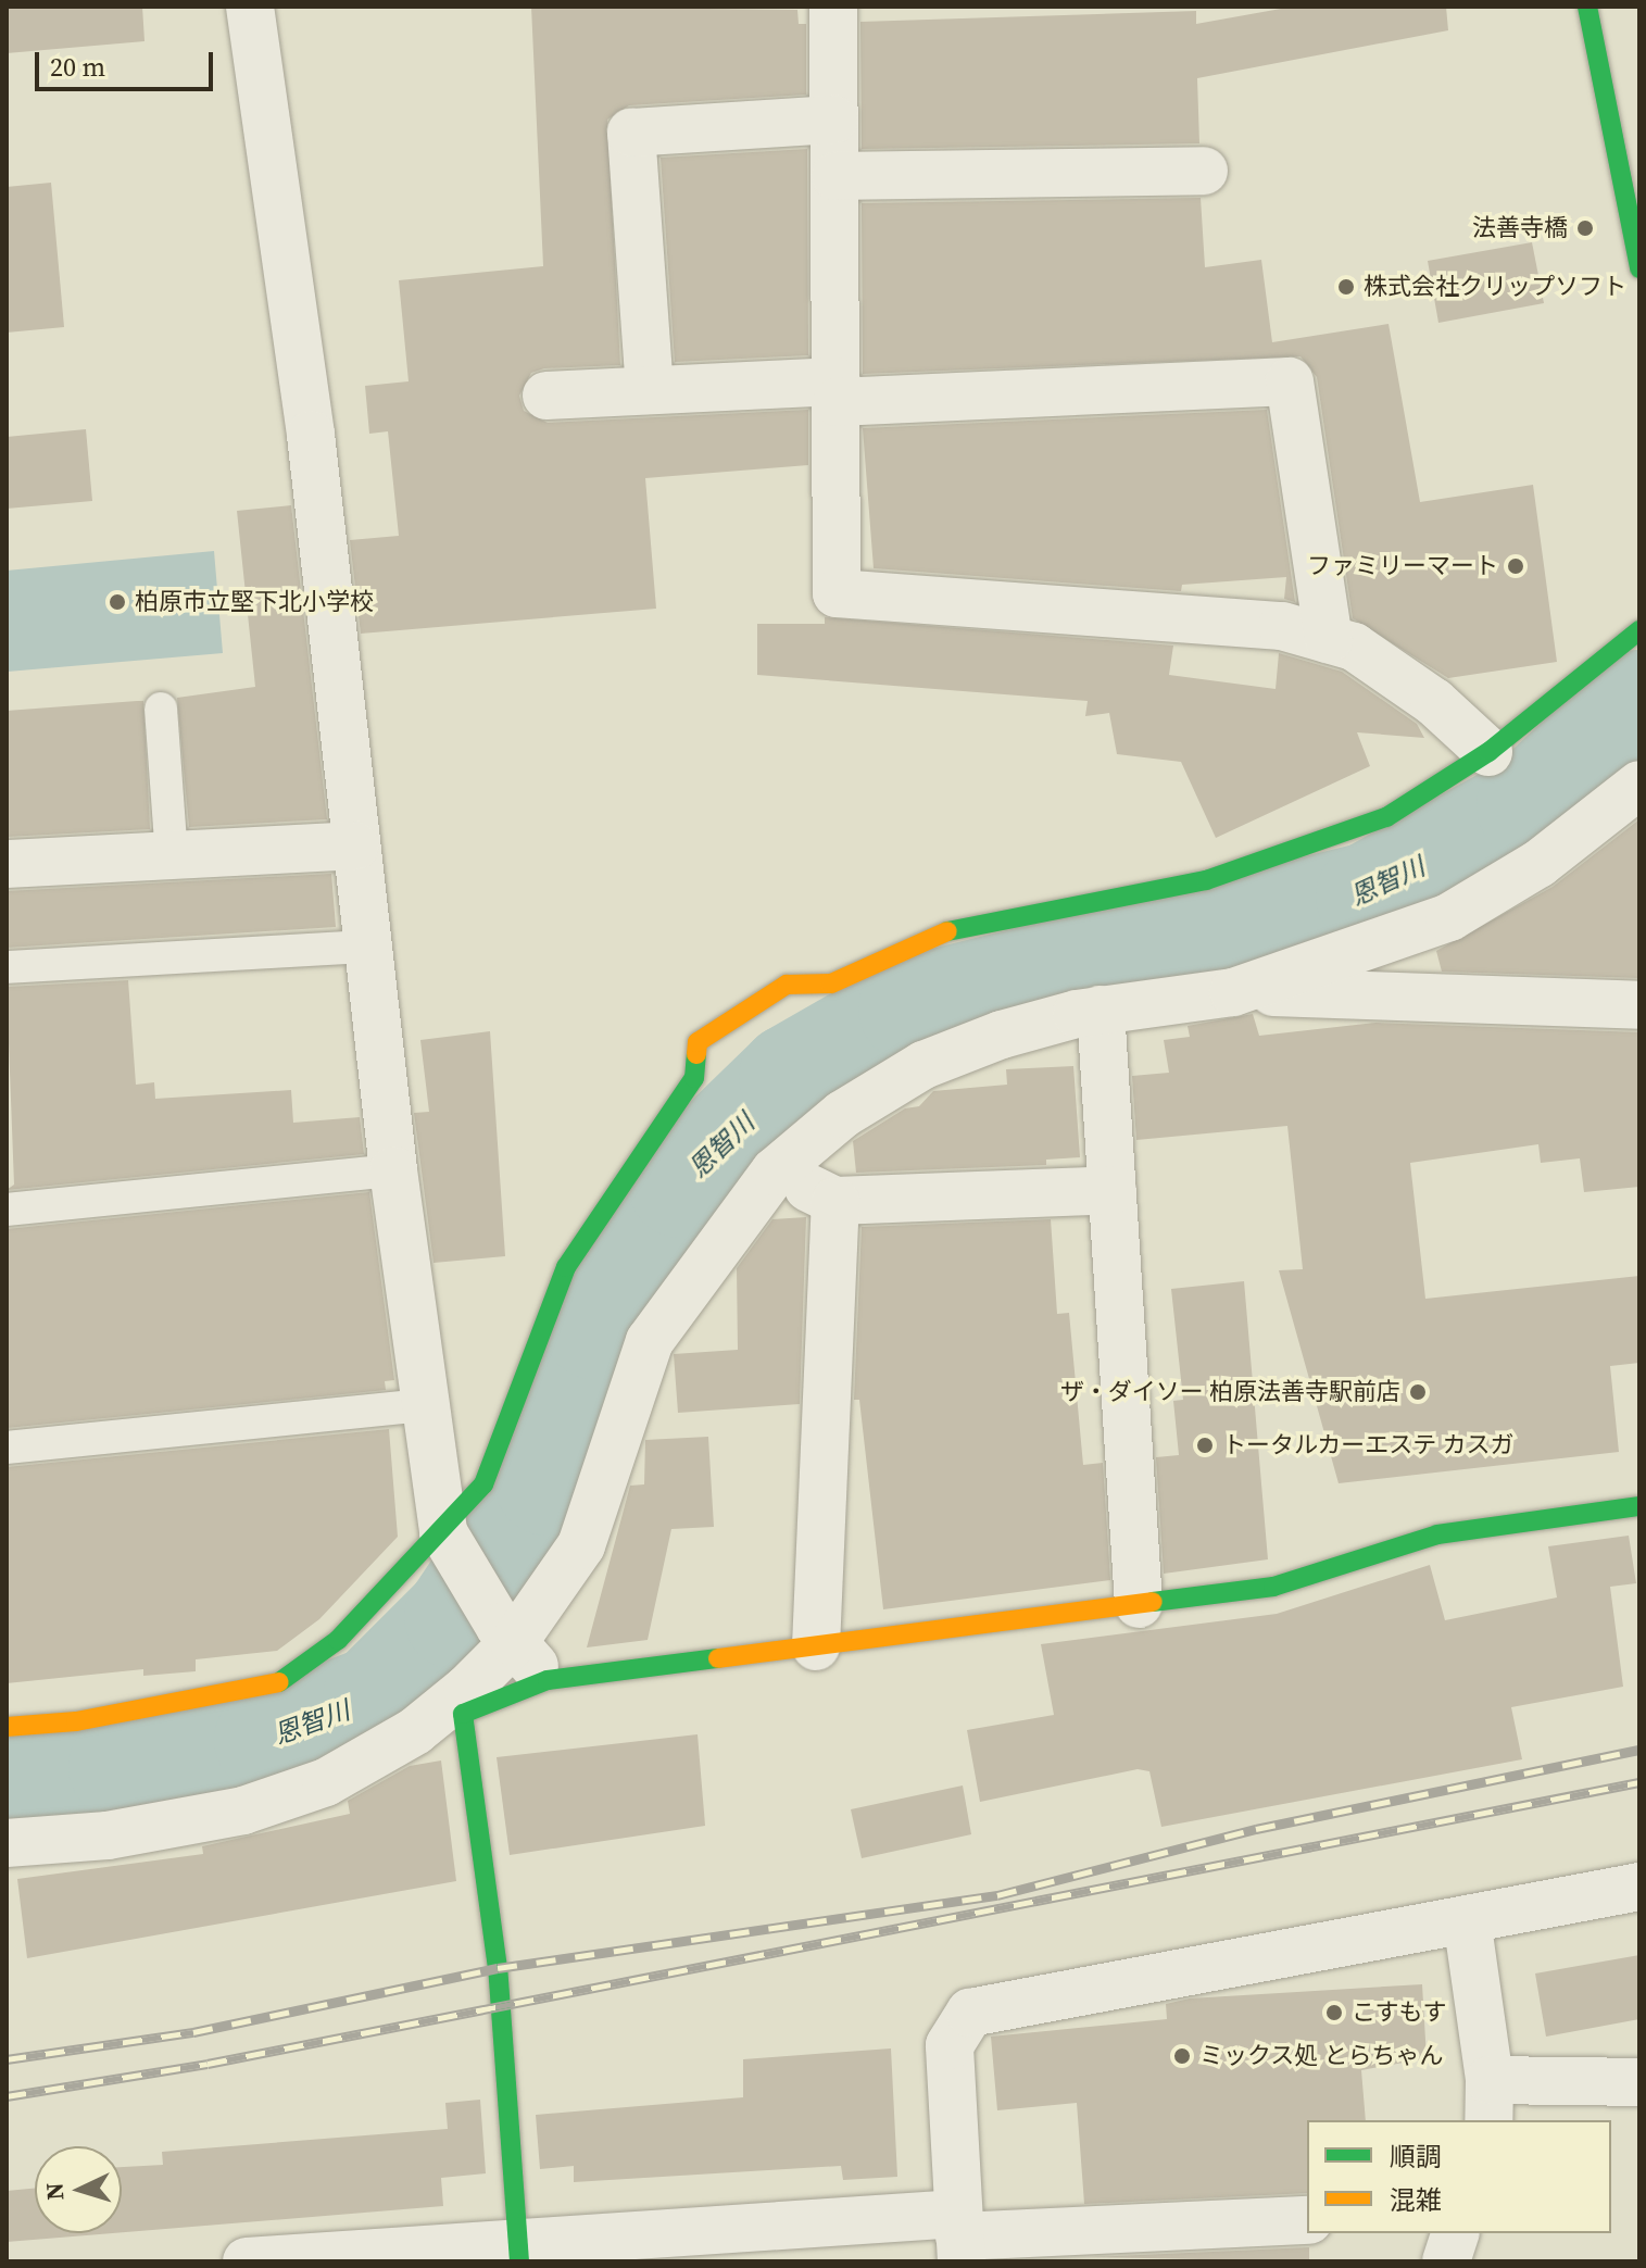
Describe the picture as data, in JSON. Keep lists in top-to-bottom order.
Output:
{
  "water": ["恩智川"],
  "places": [
    "法善寺橋",
    "株式会社クリップソフト",
    "ファミリーマート",
    "柏原市立堅下北小学校",
    "ザ・ダイソー 柏原法善寺駅前店",
    "トータルカーエステ カスガ",
    "こすもす",
    "ミックス処 とらちゃん"
  ],
  "legend": ["順調", "混雑"],
  "scale_bar": "20 m",
  "north": "left"
}
